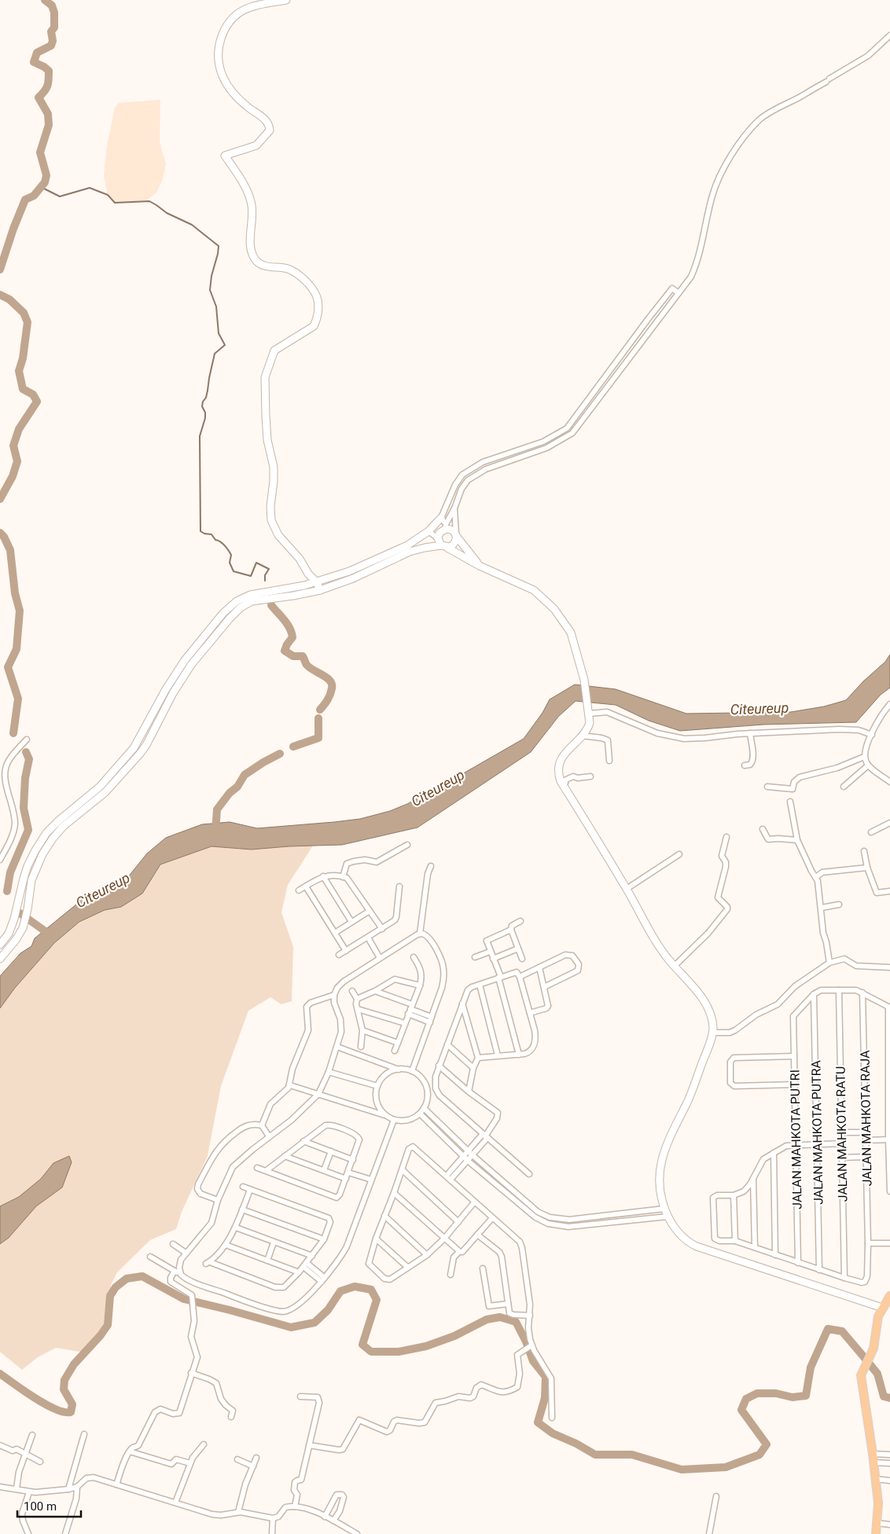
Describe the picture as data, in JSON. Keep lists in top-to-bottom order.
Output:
{
  "streets": {
    "street": [
      "JALAN MAHKOTA RAJA",
      "JALAN MAHKOTA PUTRA",
      "JALAN MAHKOTA RATU",
      "JALAN MAHKOTA PUTRI"
    ]
  },
  "crossings": [
    ["JALAN MAHKOTA RAJA", "JALAN MAHKOTA RATU"],
    ["JALAN MAHKOTA PUTRA", "JALAN MAHKOTA PUTRI"]
  ],
  "water": ["Citeureup"],
  "scale_bar": "100 m"
}
